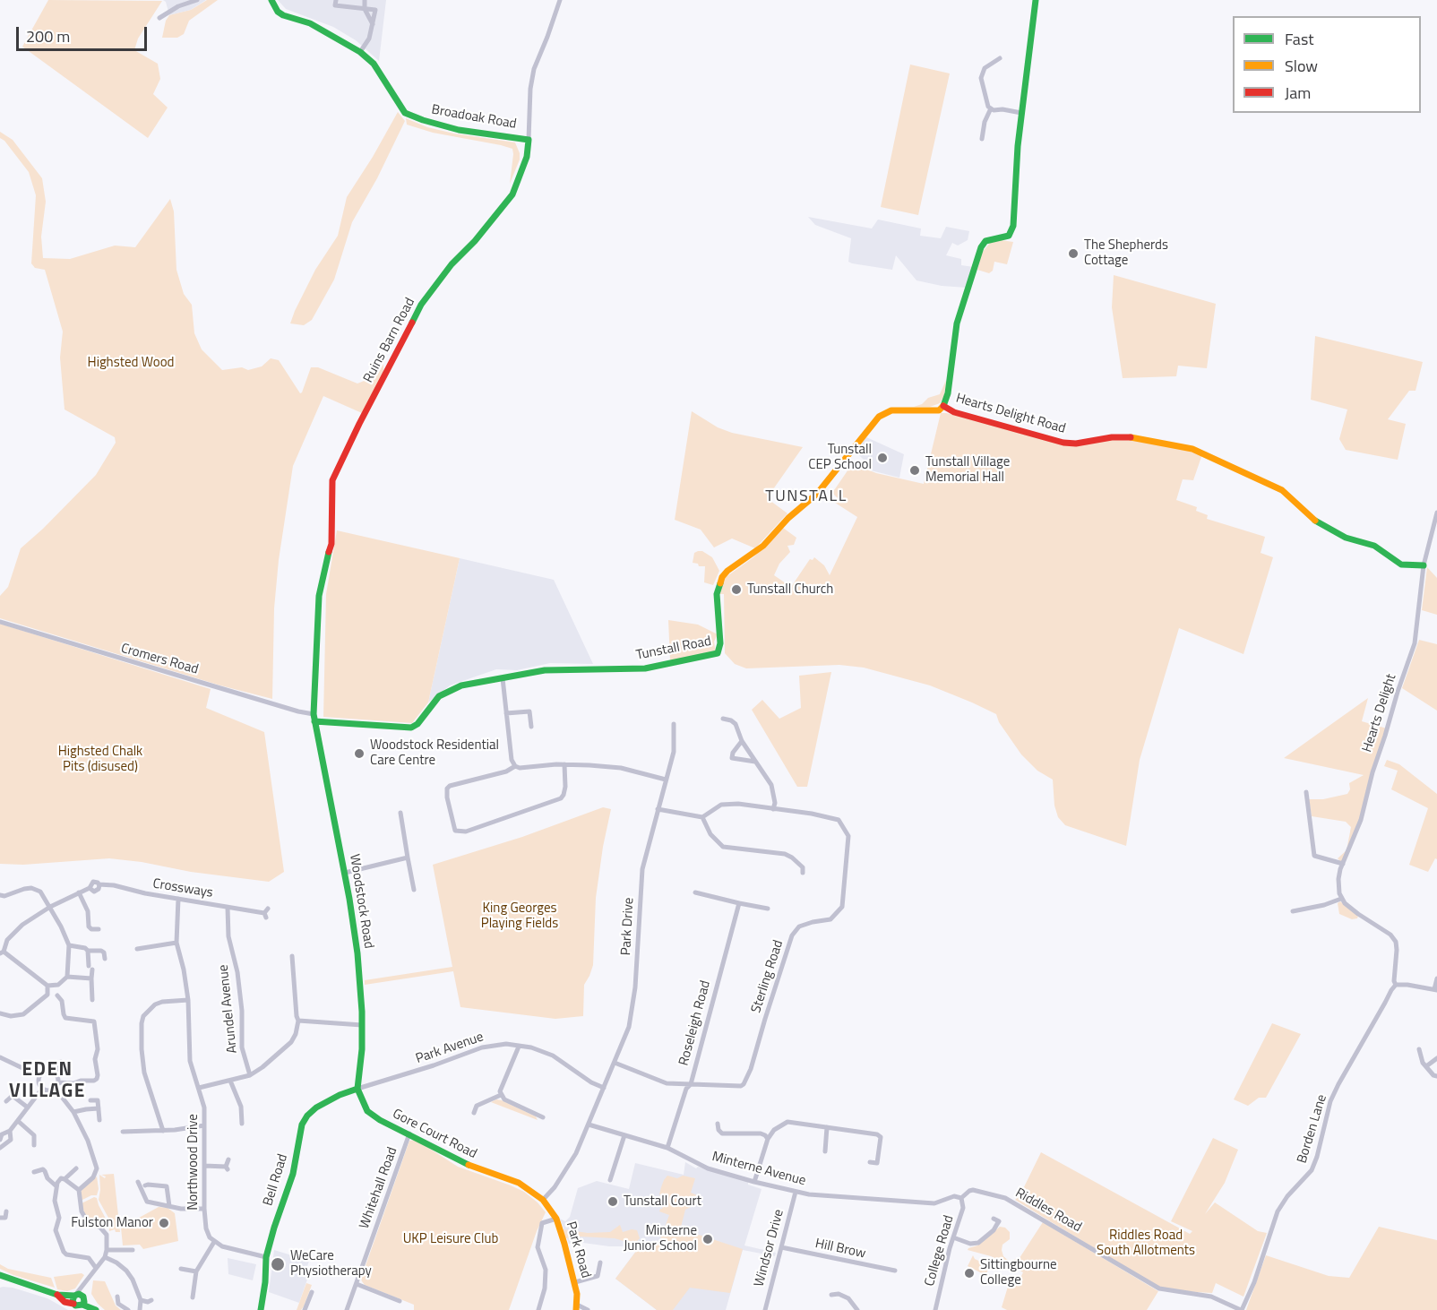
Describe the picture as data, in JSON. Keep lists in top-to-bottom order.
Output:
{
  "streets": {
    "street": [
      "Broadoak Road",
      "Ruins Barn Road",
      "Hearts Delight Road",
      "Tunstall Road",
      "Cromers Road",
      "Hearts Delight",
      "Crossways",
      "Woodstock Road",
      "Park Drive",
      "Sterling Road",
      "Arundel Avenue",
      "Roseleigh Road",
      "Park Avenue",
      "Borden Lane",
      "Gore Court Road",
      "Northwood Drive",
      "Minterne Avenue",
      "Bell Road",
      "Whitehall Road",
      "Riddles Road",
      "Windsor Drive",
      "Hill Brow",
      "Park Road",
      "College Road"
    ]
  },
  "crossings": [
    ["Broadoak Road", "Ruins Barn Road"],
    ["Ruins Barn Road", "Tunstall Road"],
    ["Ruins Barn Road", "Cromers Road"],
    ["Ruins Barn Road", "Woodstock Road"],
    ["Hearts Delight Road", "Tunstall Road"],
    ["Hearts Delight Road", "Hearts Delight"],
    ["Tunstall Road", "Cromers Road"],
    ["Tunstall Road", "Woodstock Road"],
    ["Cromers Road", "Woodstock Road"],
    ["Crossways", "Arundel Avenue"],
    ["Crossways", "Northwood Drive"],
    ["Woodstock Road", "Park Avenue"],
    ["Woodstock Road", "Gore Court Road"],
    ["Woodstock Road", "Bell Road"],
    ["Park Drive", "Sterling Road"],
    ["Park Drive", "Park Avenue"],
    ["Park Drive", "Gore Court Road"],
    ["Park Drive", "Minterne Avenue"],
    ["Park Drive", "Park Road"],
    ["Sterling Road", "Roseleigh Road"],
    ["Roseleigh Road", "Minterne Avenue"],
    ["Park Avenue", "Gore Court Road"],
    ["Park Avenue", "Bell Road"],
    ["Borden Lane", "Riddles Road"],
    ["Gore Court Road", "Bell Road"],
    ["Gore Court Road", "Whitehall Road"],
    ["Gore Court Road", "Park Road"],
    ["Minterne Avenue", "Riddles Road"],
    ["Minterne Avenue", "Windsor Drive"],
    ["Minterne Avenue", "College Road"],
    ["Riddles Road", "College Road"],
    ["Windsor Drive", "Hill Brow"]
  ],
  "districts": ["TUNSTALL", "EDEN VILLAGE"],
  "parks": [
    "Highsted Wood",
    "Highsted Chalk Pits (disused)",
    "King Georges Playing Fields",
    "Riddles Road South Allotments",
    "UKP Leisure Club"
  ],
  "places": [
    "The Shepherds Cottage",
    "Tunstall CEP School",
    "Tunstall Village Memorial Hall",
    "Tunstall Church",
    "Woodstock Residential Care Centre",
    "Tunstall Court",
    "Fulston Manor",
    "Minterne Junior School",
    "WeCare Physiotherapy",
    "Sittingbourne College"
  ],
  "legend": ["Fast", "Slow", "Jam"],
  "scale_bar": "200 m"
}
